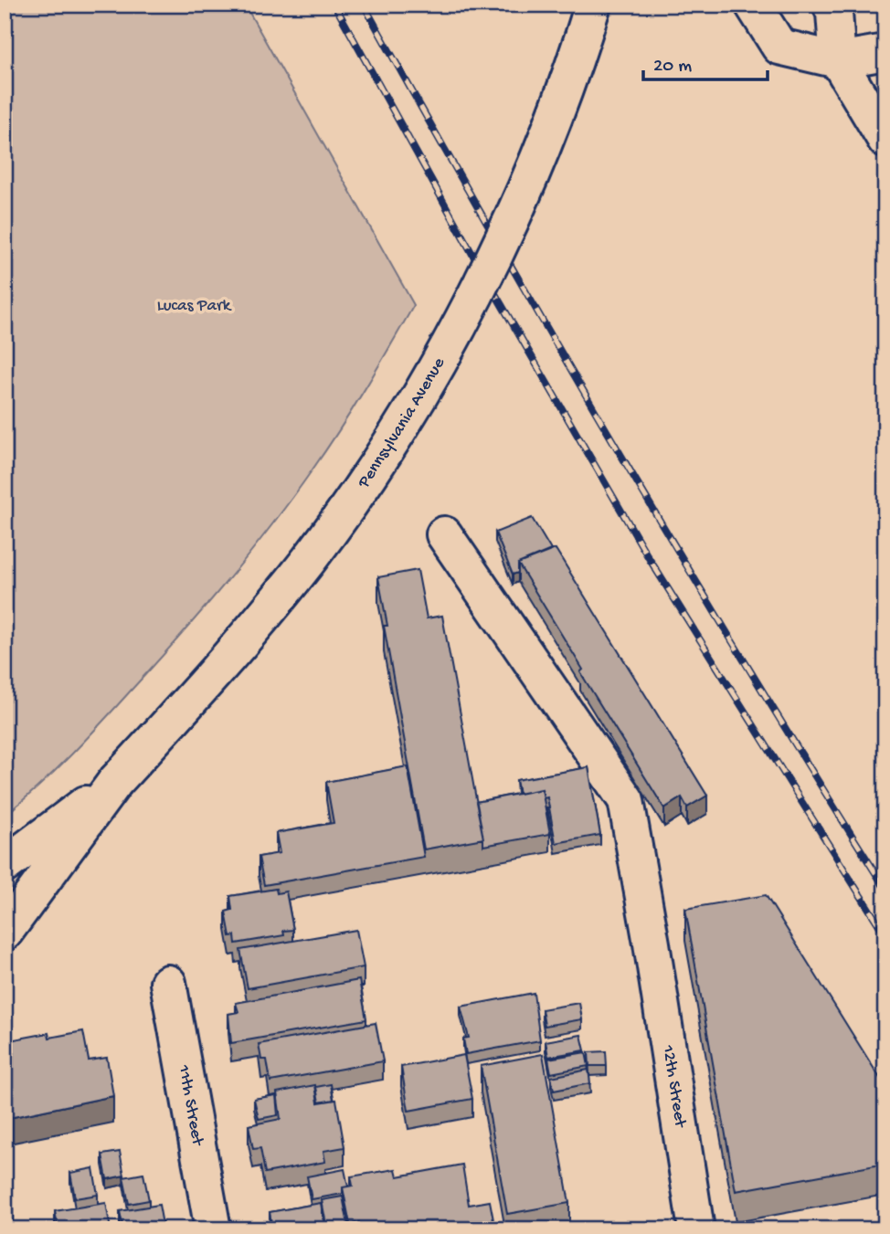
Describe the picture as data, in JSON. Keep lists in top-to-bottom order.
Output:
{
  "streets": {
    "main road": ["Pennsylvania Avenue", "12th Street", "11th Street"]
  },
  "parks": ["Lucas Park"],
  "scale_bar": "20 m"
}
